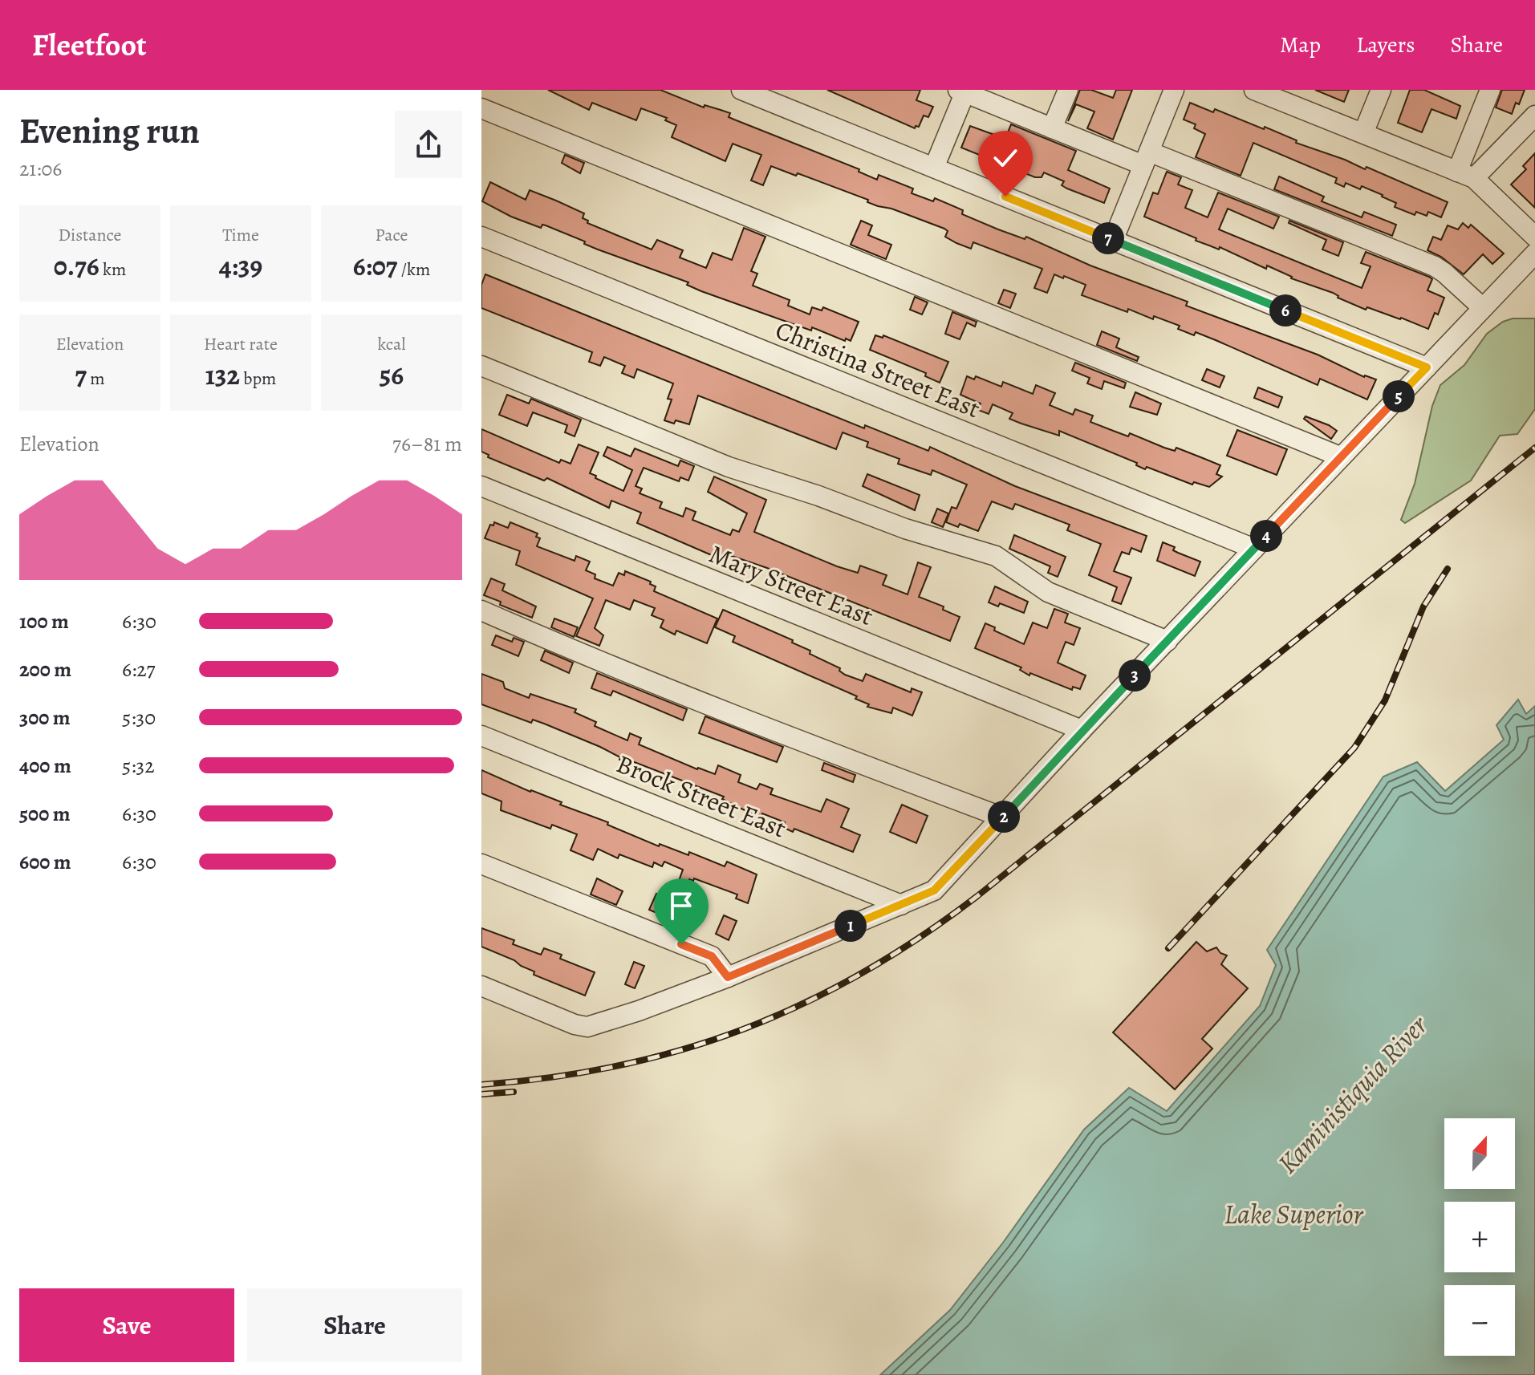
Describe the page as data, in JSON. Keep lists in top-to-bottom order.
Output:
{
  "streets": {
    "street": ["Christina Street East", "Mary Street East", "Brock Street East"]
  },
  "water": ["Kaministiquia River", "Lake Superior"],
  "north": "top",
  "page": {
    "header": "Fleetfoot",
    "nav": ["Map", "Layers", "Share"],
    "heading": ["Evening run", "21:06"],
    "stats": [
      ["Distance", "0.76 km"],
      ["Time", "4:39"],
      ["Pace", "6:07 /km"],
      ["Elevation", "7 m"],
      ["Heart rate", "132 bpm"],
      ["kcal", "56"]
    ],
    "pins": [
      "7",
      "6",
      "5",
      "4",
      "3",
      "2",
      "1"
    ],
    "chart": ["Elevation", "76–81 m"],
    "list": [
      {
        "name": "100 m",
        "note": "6:30"
      },
      {
        "name": "200 m",
        "note": "6:27"
      },
      {
        "name": "300 m",
        "note": "5:30"
      },
      {
        "name": "400 m",
        "note": "5:32"
      },
      {
        "name": "500 m",
        "note": "6:30"
      },
      {
        "name": "600 m",
        "note": "6:30"
      }
    ],
    "map_buttons": ["+", "−"],
    "buttons": ["Save", "Share"]
  }
}
